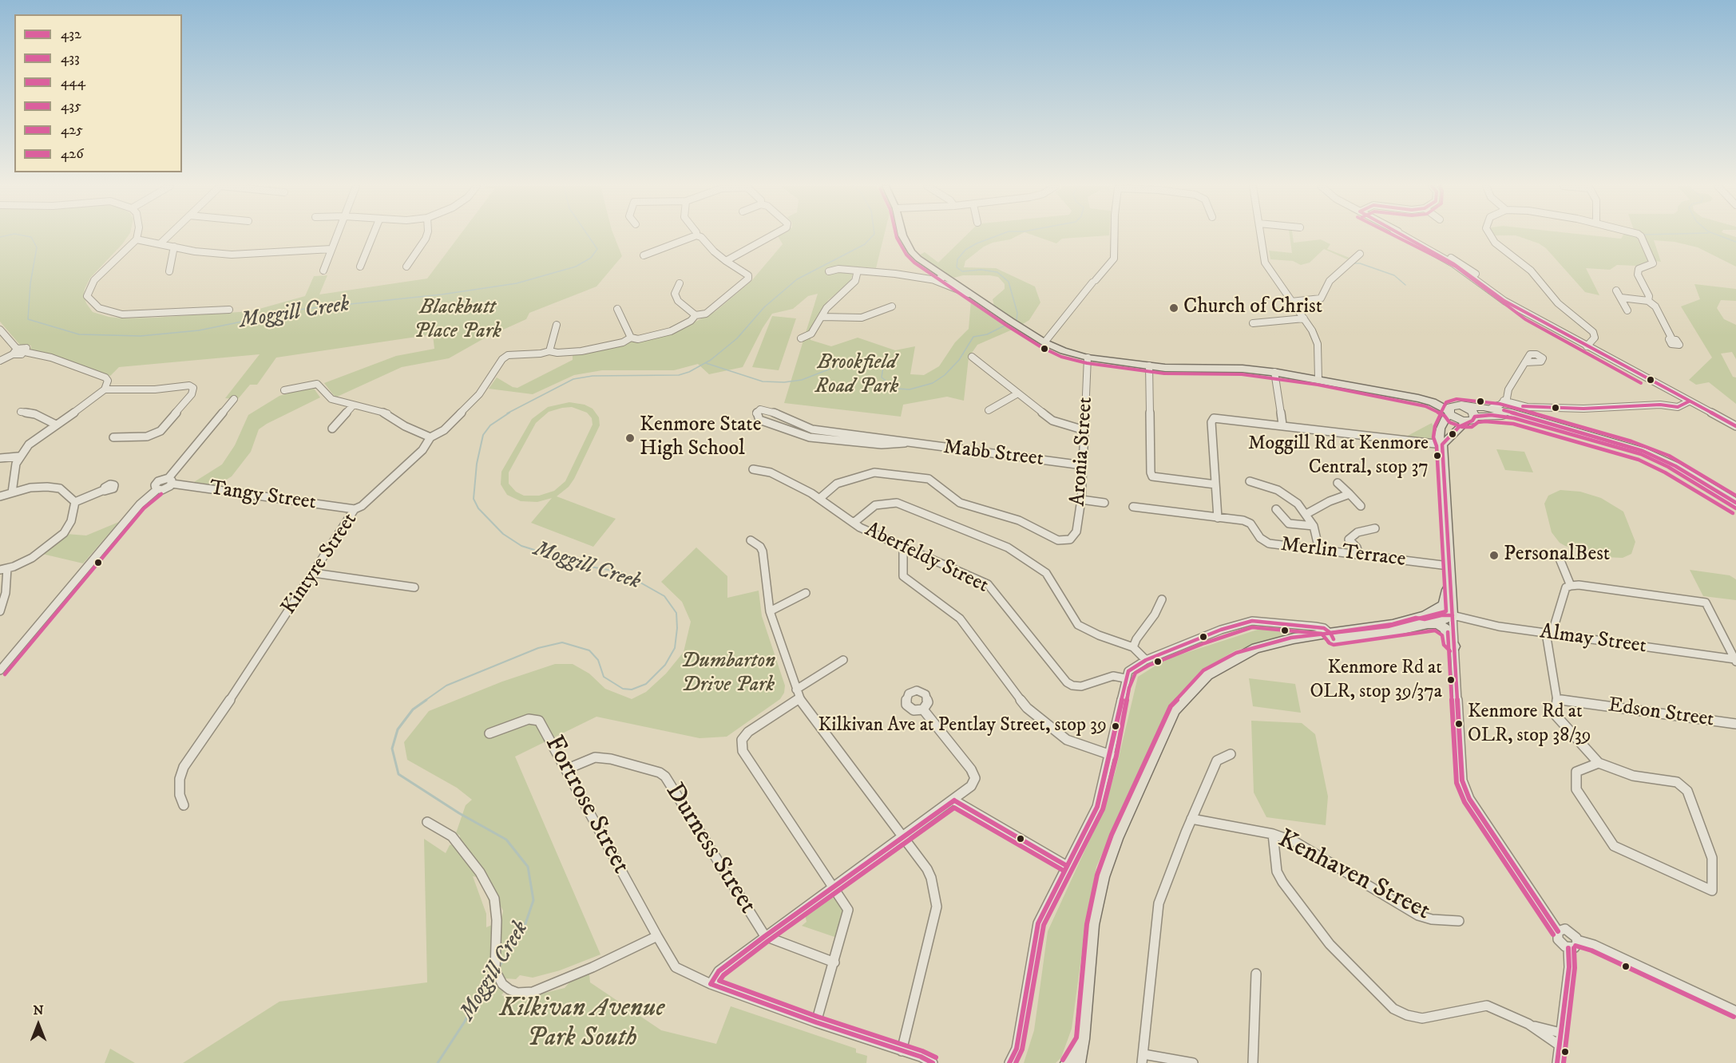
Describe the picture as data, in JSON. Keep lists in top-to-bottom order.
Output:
{
  "streets": {
    "street": [
      "Aronia Street",
      "Mabb Street",
      "Tangy Street",
      "Merlin Terrace",
      "Aberfeldy Street",
      "Kintyre Street",
      "Almay Street",
      "Edson Street",
      "Fortrose Street",
      "Durness Street",
      "Kenhaven Street"
    ]
  },
  "crossings": [
    ["Aronia Street", "Mabb Street"],
    ["Aronia Street", "Aberfeldy Street"],
    ["Tangy Street", "Kintyre Street"],
    ["Fortrose Street", "Durness Street"]
  ],
  "water": ["Moggill Creek"],
  "parks": [
    "Blackbutt Place Park",
    "Brookfield Road Park",
    "Dumbarton Drive Park",
    "Kilkivan Avenue Park South"
  ],
  "places": [
    "Church of Christ",
    "Kenmore State High School",
    "Moggill Rd at Kenmore Central, stop 37",
    "PersonalBest",
    "Kenmore Rd at OLR, stop 39/37a",
    "Kenmore Rd at OLR, stop 38/39",
    "Kilkivan Ave at Pentlay Street, stop 39"
  ],
  "lines": [
    "transit line 435",
    "transit line 425",
    "transit line 426",
    "transit line 444",
    "transit line 432",
    "transit line 433"
  ],
  "legend": [
    "432",
    "433",
    "444",
    "435",
    "425",
    "426"
  ],
  "north": "top"
}
